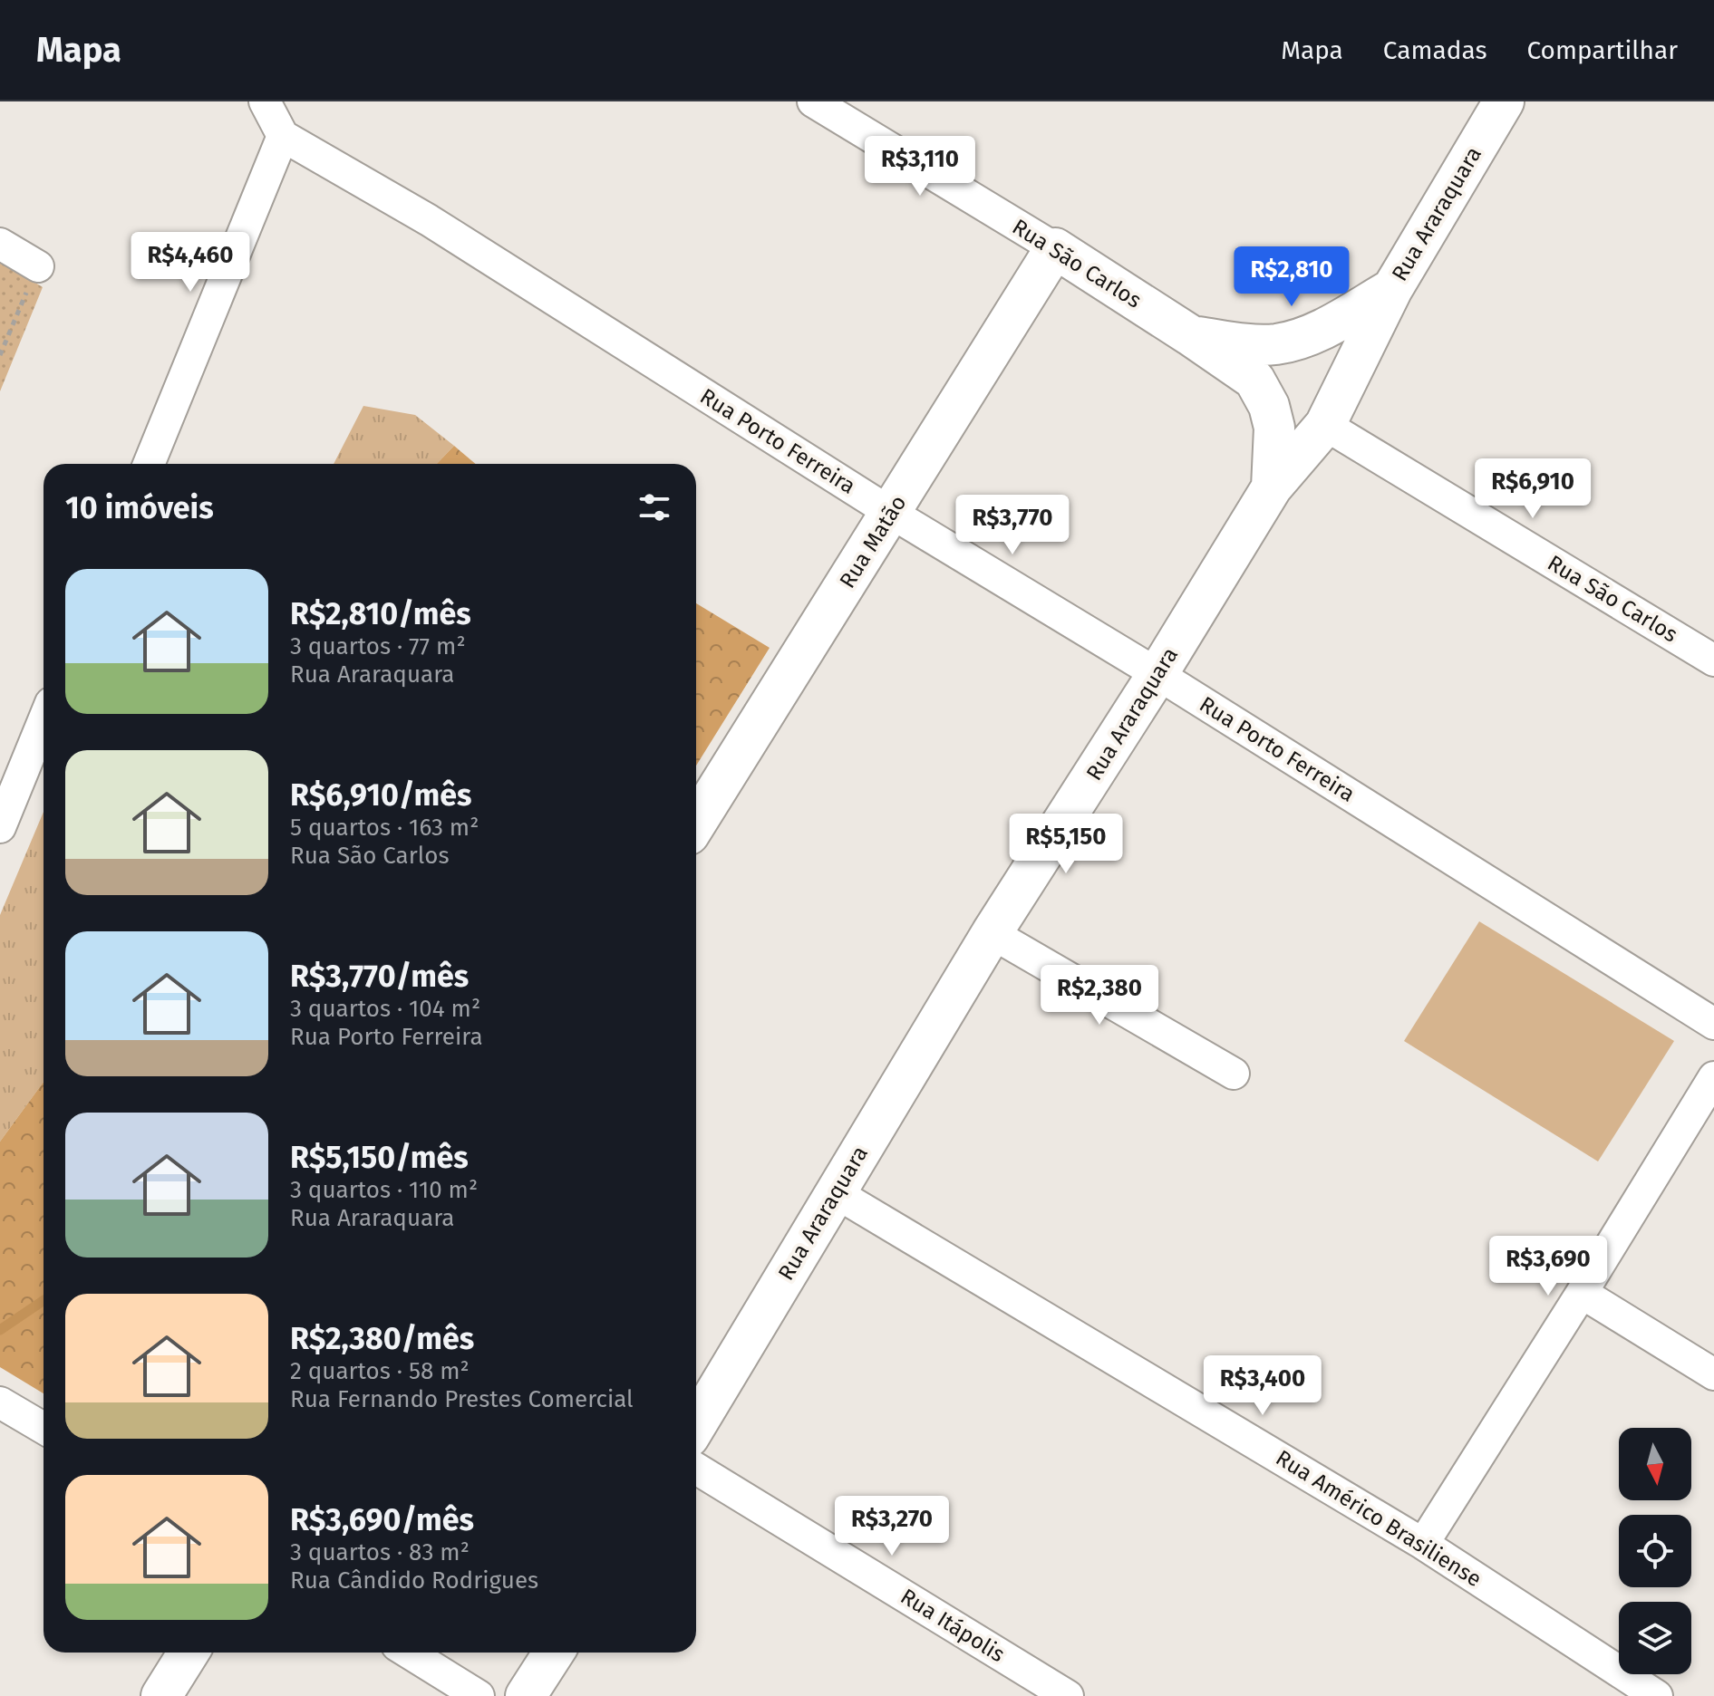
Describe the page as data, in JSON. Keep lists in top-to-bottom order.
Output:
{
  "streets": {
    "street": [
      "Rua Araraquara",
      "Rua São Carlos",
      "Rua Porto Ferreira",
      "Rua Matão",
      "Rua Américo Brasiliense",
      "Rua Itápolis"
    ]
  },
  "crossings": [
    ["Rua Araraquara", "Rua São Carlos"],
    ["Rua Araraquara", "Rua Porto Ferreira"],
    ["Rua Araraquara", "Rua Américo Brasiliense"],
    ["Rua São Carlos", "Rua Matão"],
    ["Rua Porto Ferreira", "Rua Matão"]
  ],
  "north": "bottom",
  "page": {
    "header": "Mapa",
    "nav": ["Mapa", "Camadas", "Compartilhar"],
    "price": [
      "R$3,110",
      "R$4,460",
      "R$2,810",
      "R$6,910",
      "R$3,770",
      "R$5,150",
      "R$2,380",
      "R$3,690",
      "R$3,400",
      "R$3,270"
    ],
    "heading": "10 imóveis",
    "list": [
      {
        "name": "R$2,810/mês",
        "note": "3 quartos · 77 m² · Rua Araraquara"
      },
      {
        "name": "R$6,910/mês",
        "note": "5 quartos · 163 m² · Rua São Carlos"
      },
      {
        "name": "R$3,770/mês",
        "note": "3 quartos · 104 m² · Rua Porto Ferreira"
      },
      {
        "name": "R$5,150/mês",
        "note": "3 quartos · 110 m² · Rua Araraquara"
      },
      {
        "name": "R$2,380/mês",
        "note": "2 quartos · 58 m² · Rua Fernando Prestes Comercial"
      },
      {
        "name": "R$3,690/mês",
        "note": "3 quartos · 83 m² · Rua Cândido Rodrigues"
      }
    ]
  }
}
